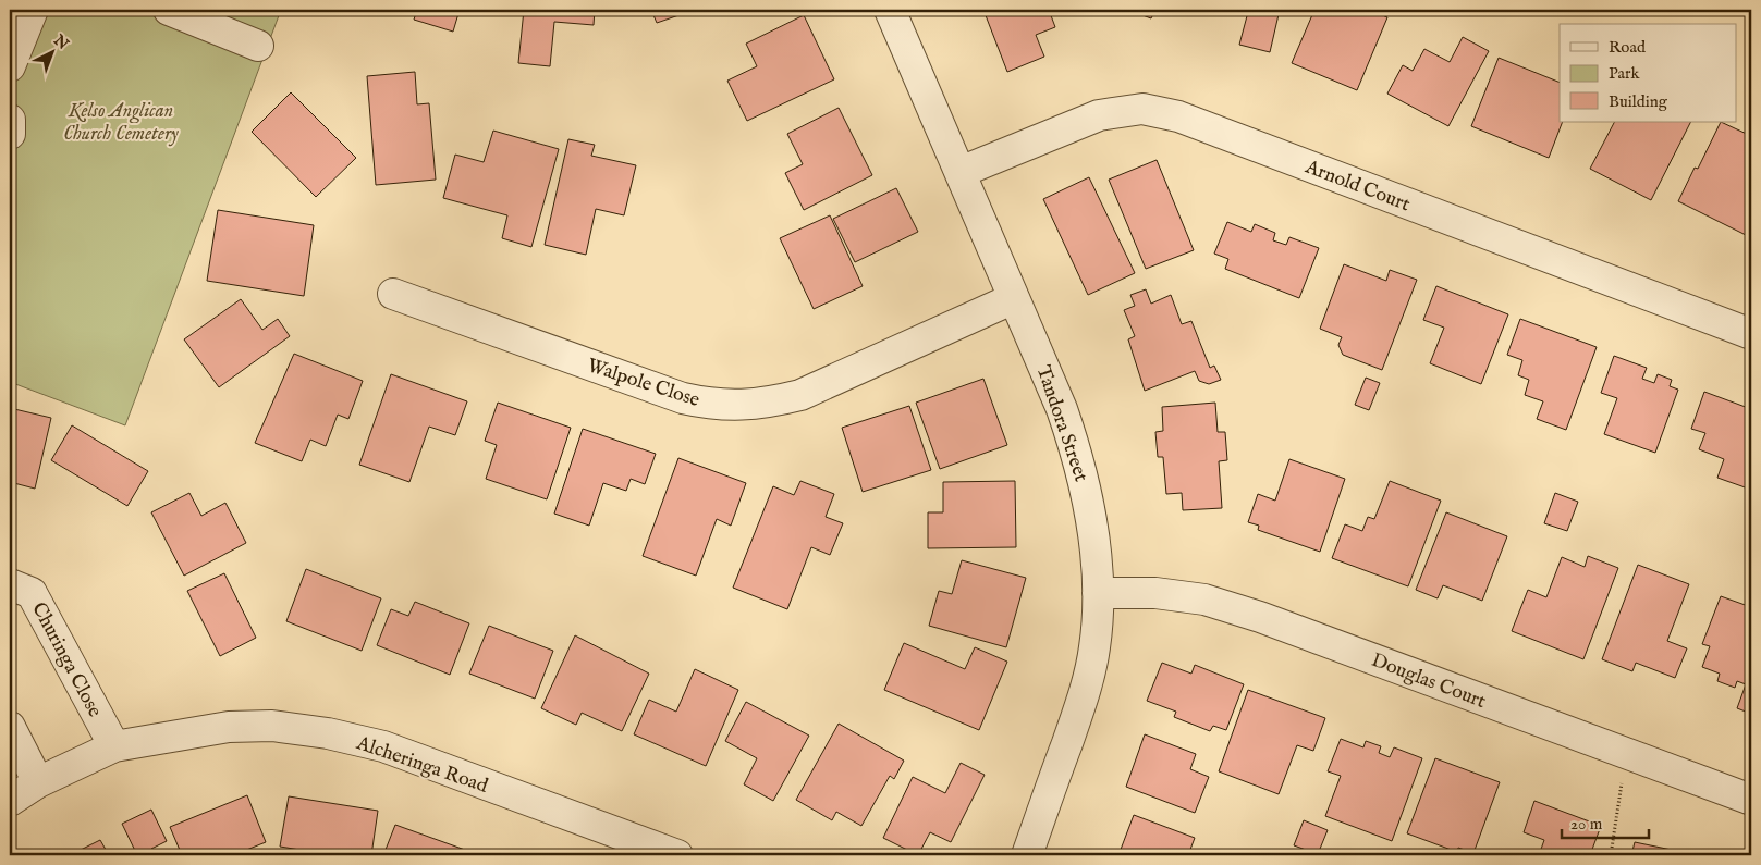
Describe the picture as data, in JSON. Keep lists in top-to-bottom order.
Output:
{
  "streets": {
    "street": [
      "Arnold Court",
      "Walpole Close",
      "Tandora Street",
      "Churinga Close",
      "Douglas Court",
      "Alcheringa Road"
    ]
  },
  "crossings": [
    ["Arnold Court", "Tandora Street"],
    ["Walpole Close", "Tandora Street"],
    ["Tandora Street", "Douglas Court"],
    ["Churinga Close", "Alcheringa Road"]
  ],
  "parks": ["Kelso Anglican Church Cemetery"],
  "legend": ["Road", "Park", "Building"],
  "scale_bar": "20 m",
  "north": "top right"
}
